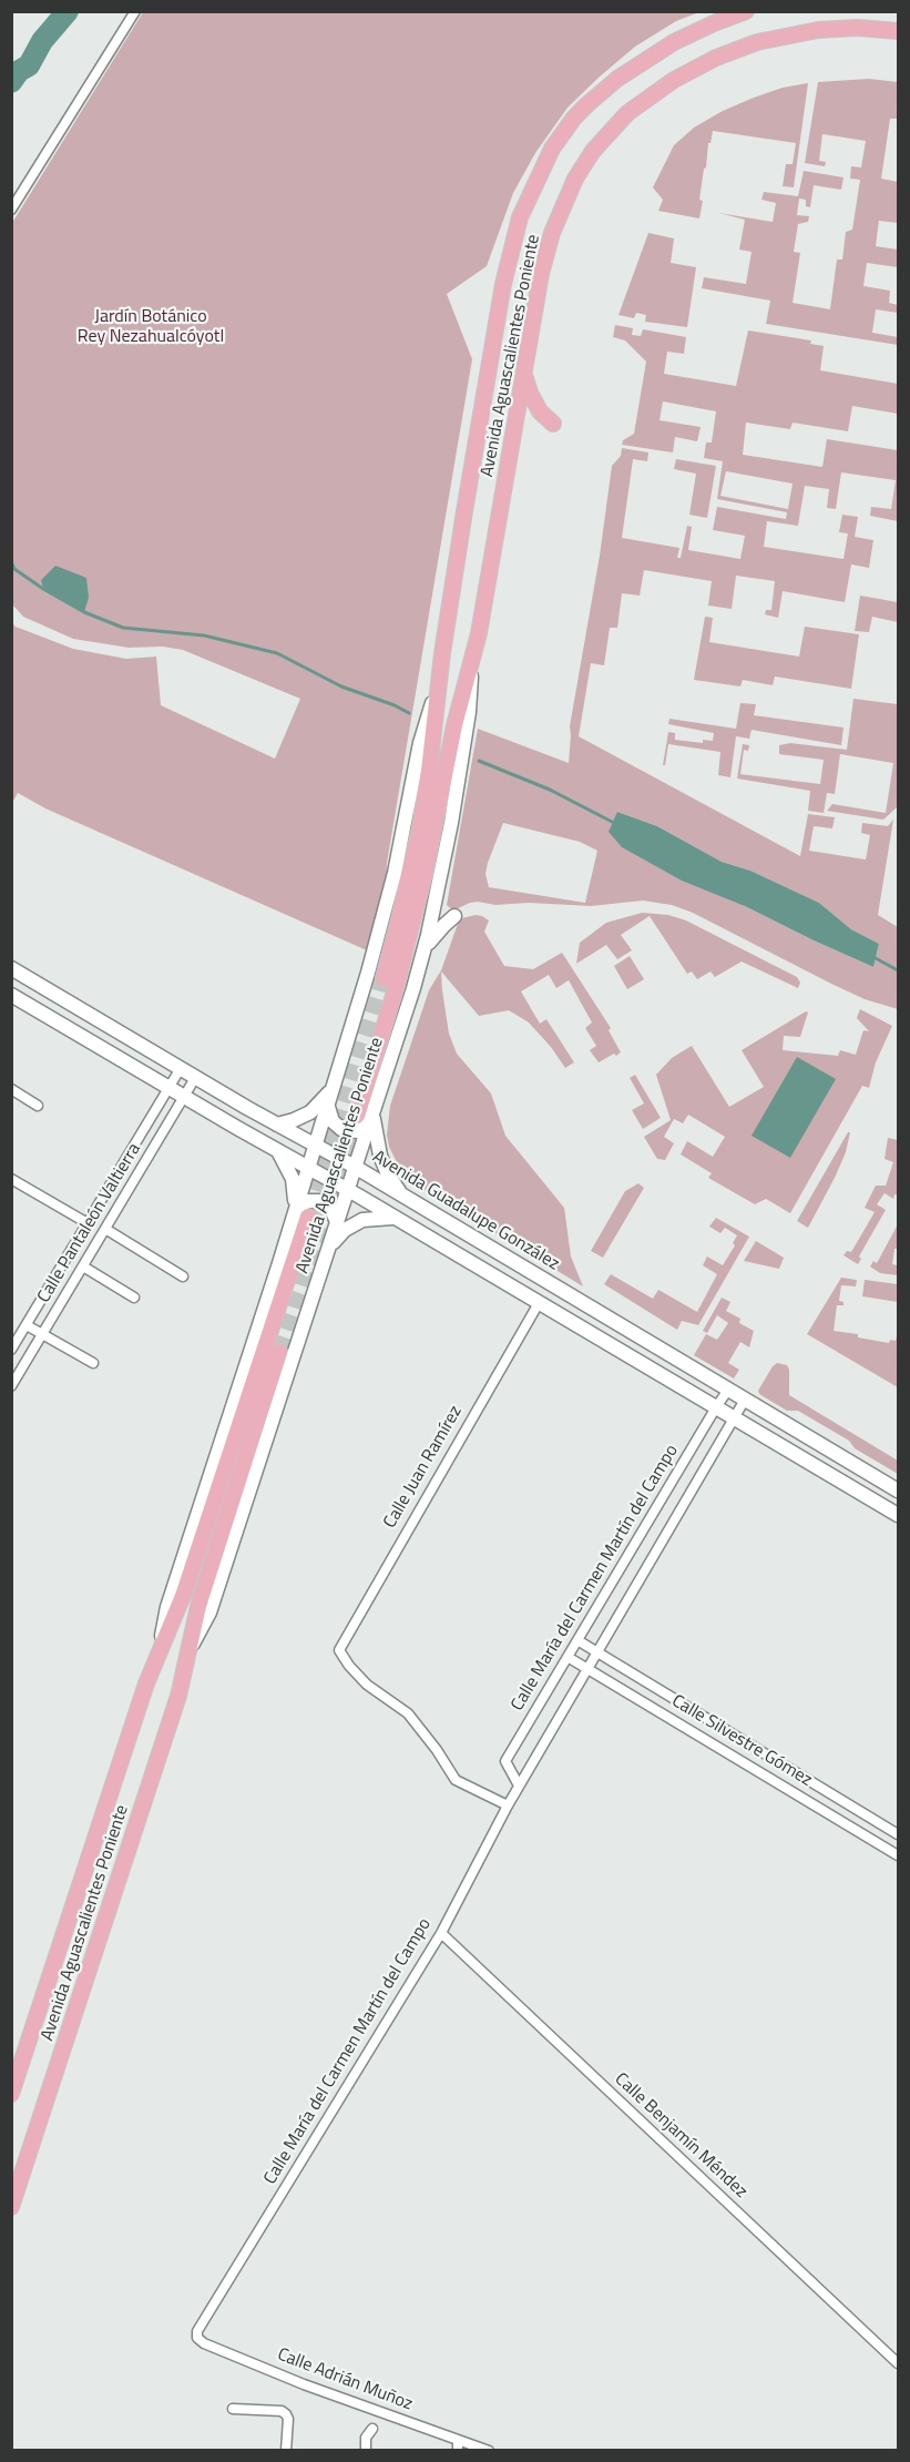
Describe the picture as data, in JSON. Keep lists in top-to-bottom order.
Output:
{
  "streets": {
    "main road": ["Avenida Aguascalientes Poniente", "Avenida Guadalupe González"],
    "street": [
      "Calle Pantaleón Valtierra",
      "Calle Juan Ramírez",
      "Calle María del Carmen Martín del Campo",
      "Calle Silvestre Gómez",
      "Calle Benjamín Méndez",
      "Calle Adrián Muñoz"
    ]
  },
  "crossings": [
    ["Avenida Aguascalientes Poniente", "Avenida Guadalupe González"],
    ["Avenida Guadalupe González", "Calle Pantaleón Valtierra"],
    ["Avenida Guadalupe González", "Calle María del Carmen Martín del Campo"],
    ["Calle Juan Ramírez", "Calle María del Carmen Martín del Campo"],
    ["Calle María del Carmen Martín del Campo", "Calle Silvestre Gómez"],
    ["Calle María del Carmen Martín del Campo", "Calle Benjamín Méndez"],
    ["Calle María del Carmen Martín del Campo", "Calle Adrián Muñoz"]
  ],
  "parks": ["Jardín Botánico Rey Nezahualcóyotl"]
}
